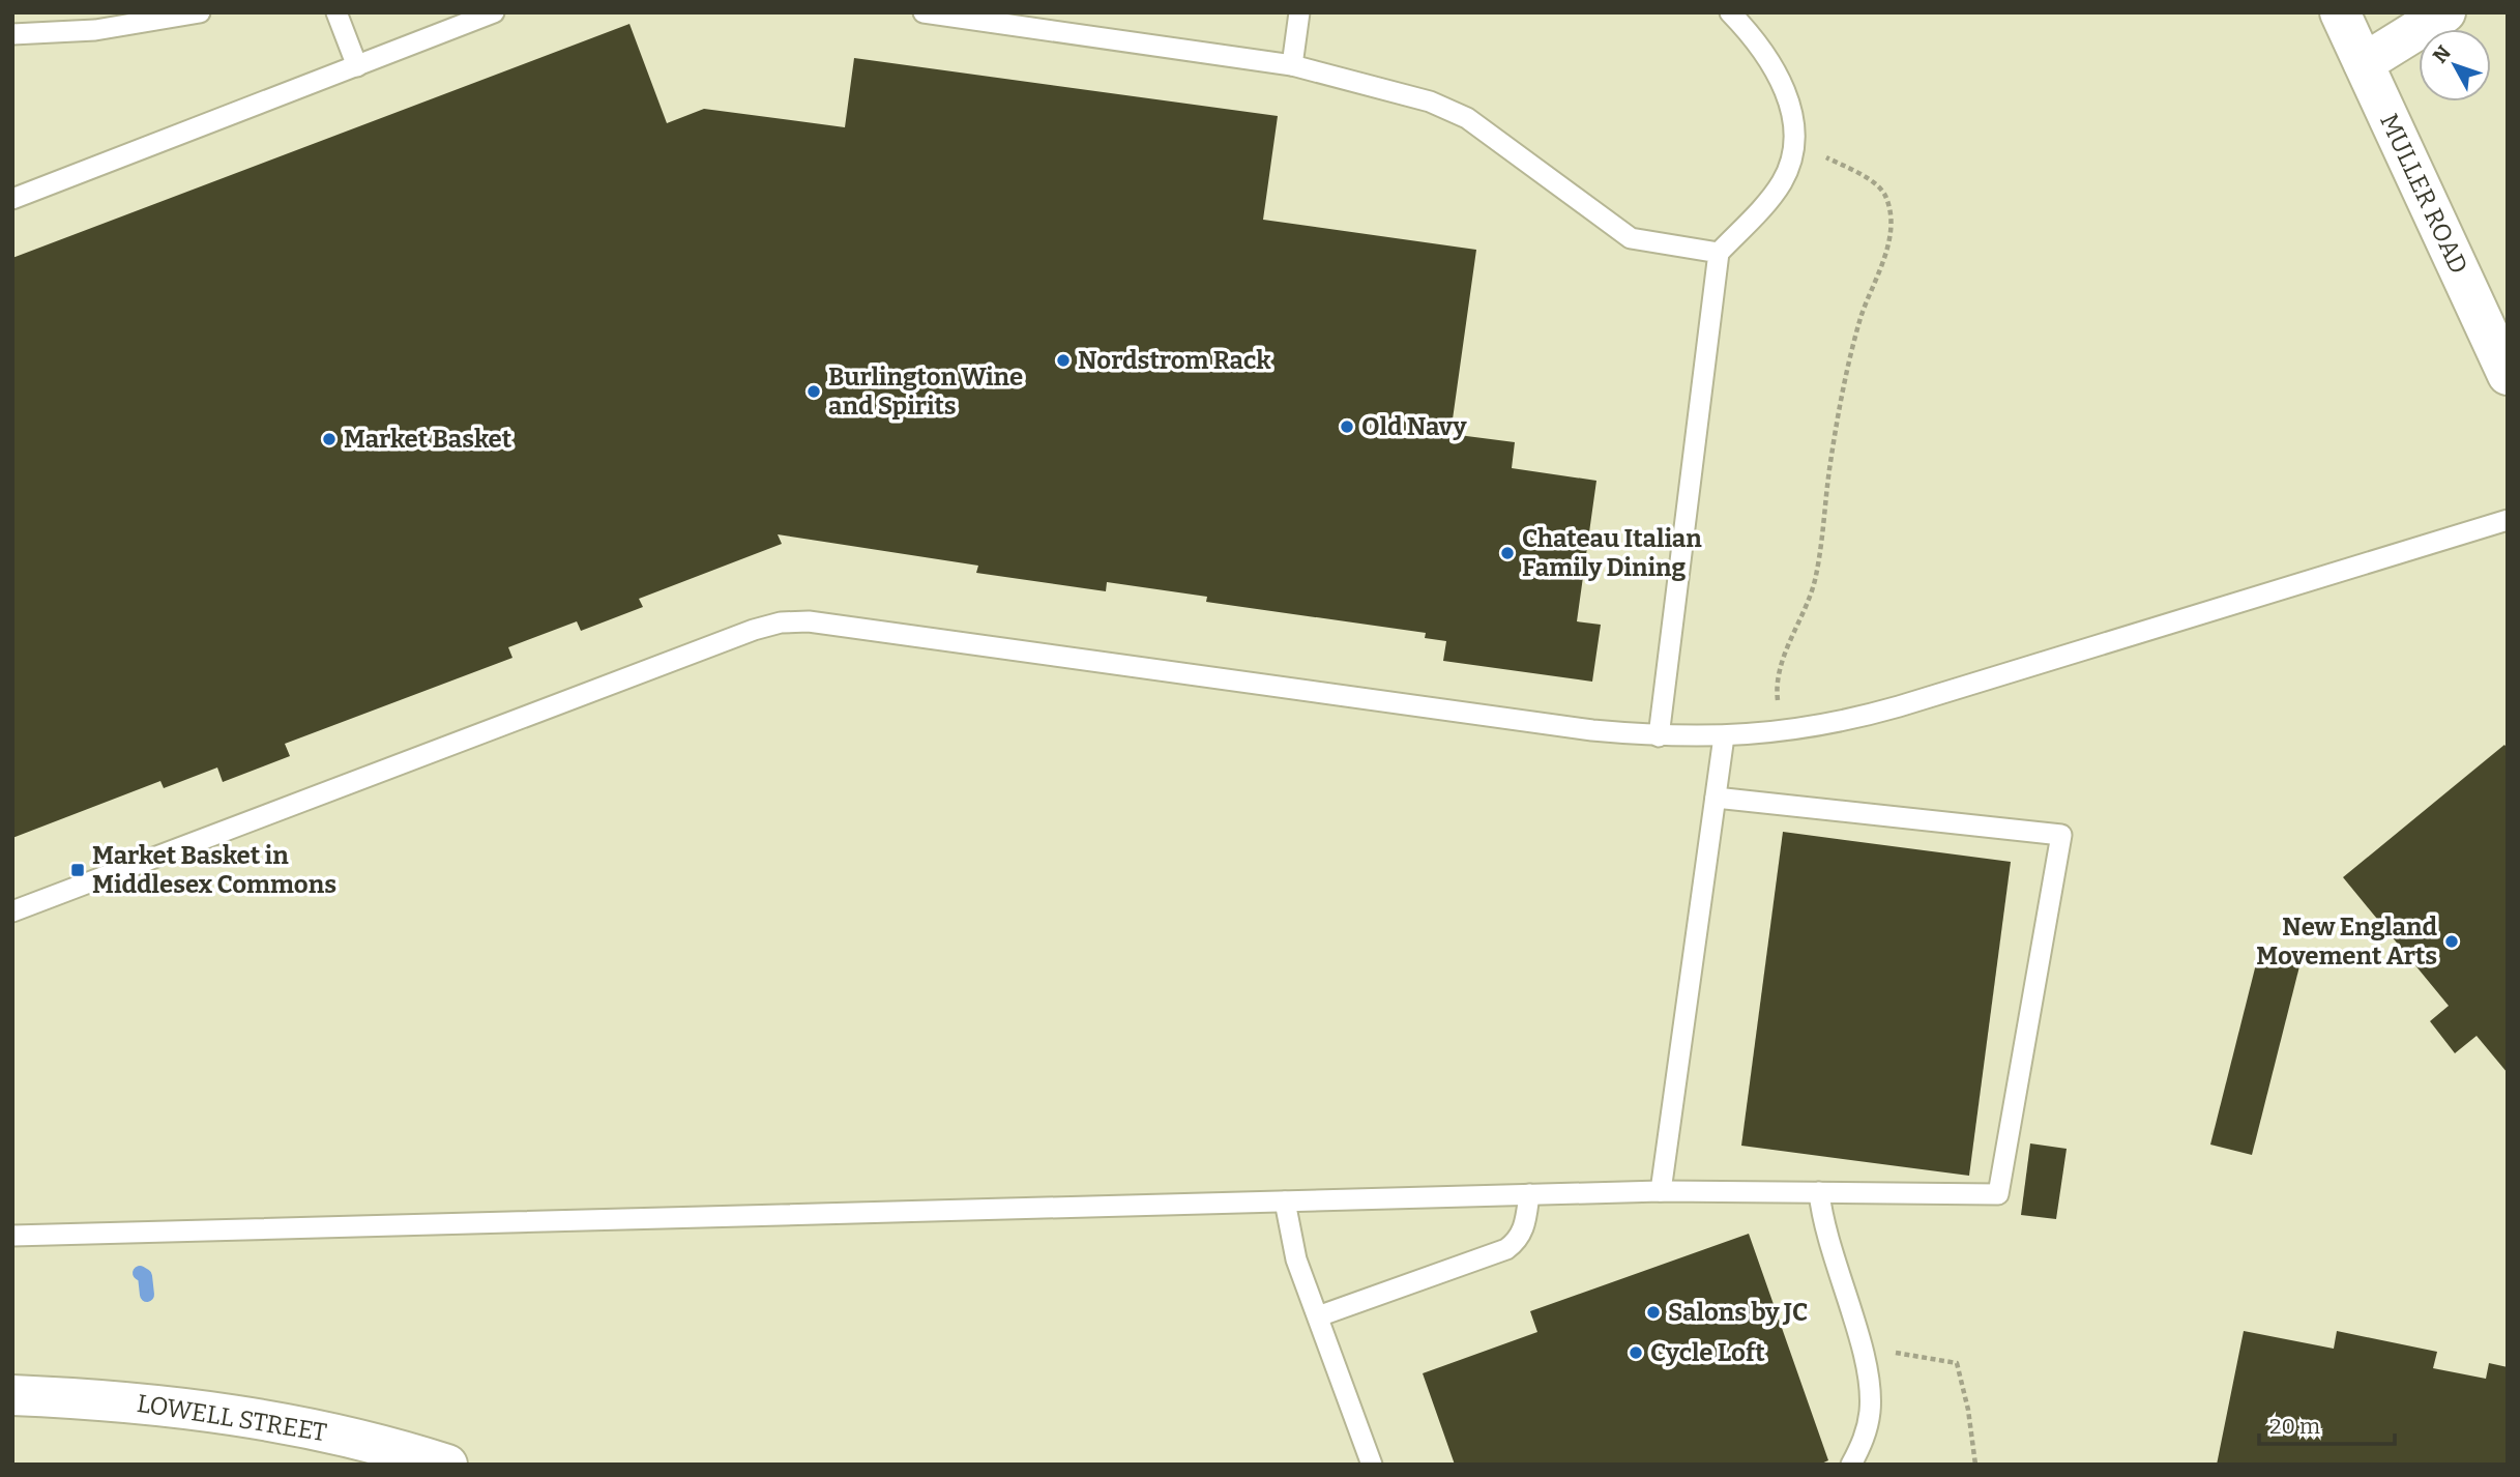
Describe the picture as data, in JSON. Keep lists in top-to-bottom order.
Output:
{
  "streets": {
    "street": ["MULLER ROAD", "LOWELL STREET"]
  },
  "places": {
    "other": [
      "Nordstrom Rack",
      "Burlington Wine and Spirits",
      "Old Navy",
      "Market Basket",
      "Chateau Italian Family Dining",
      "New England Movement Arts",
      "Salons by JC",
      "Cycle Loft"
    ],
    "transit": ["Market Basket in Middlesex Commons"]
  },
  "scale_bar": "20 m",
  "north": "top left"
}
